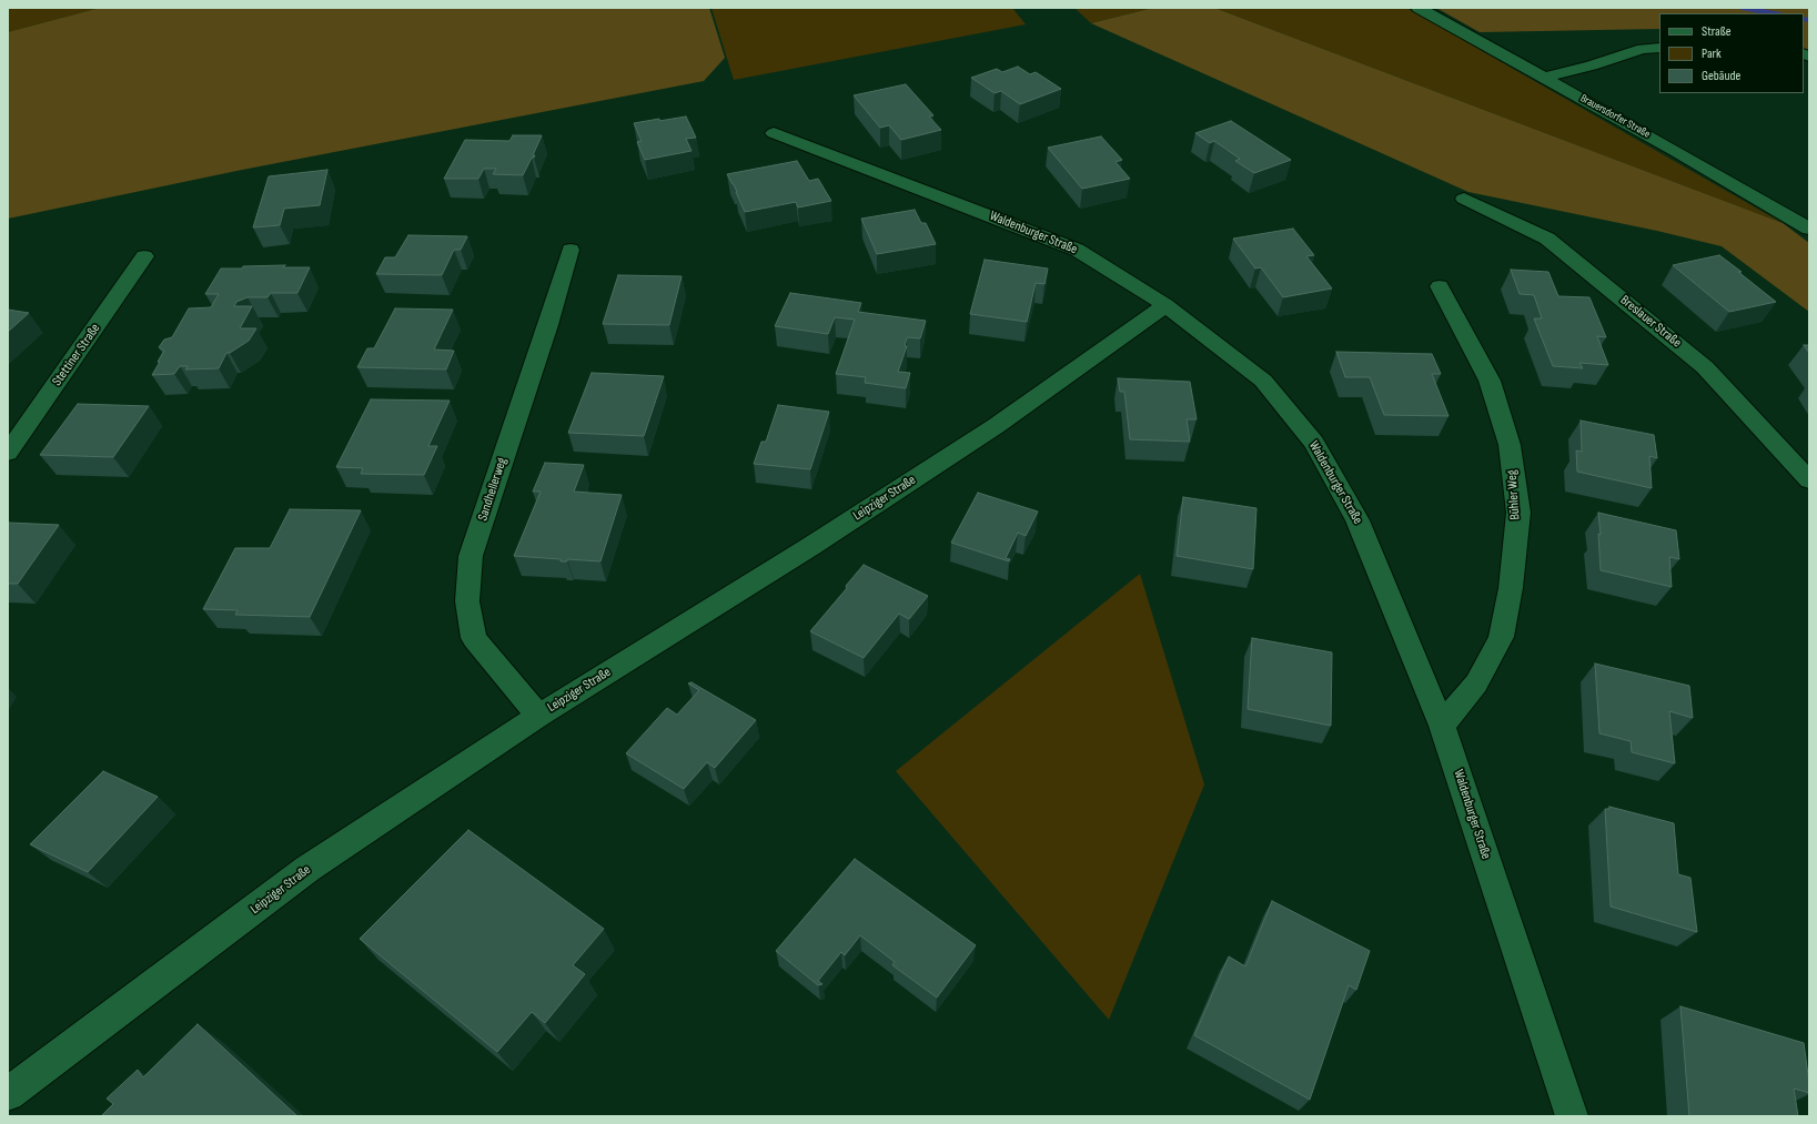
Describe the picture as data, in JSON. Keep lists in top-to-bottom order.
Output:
{
  "streets": {
    "street": [
      "Brauersdorfer Straße",
      "Waldenburger Straße",
      "Breslauer Straße",
      "Stettiner Straße",
      "Sandhellerweg",
      "Bühler Weg",
      "Leipziger Straße"
    ]
  },
  "crossings": [
    ["Waldenburger Straße", "Bühler Weg"],
    ["Waldenburger Straße", "Leipziger Straße"],
    ["Sandhellerweg", "Leipziger Straße"]
  ],
  "legend": ["Straße", "Park", "Gebäude"]
}
